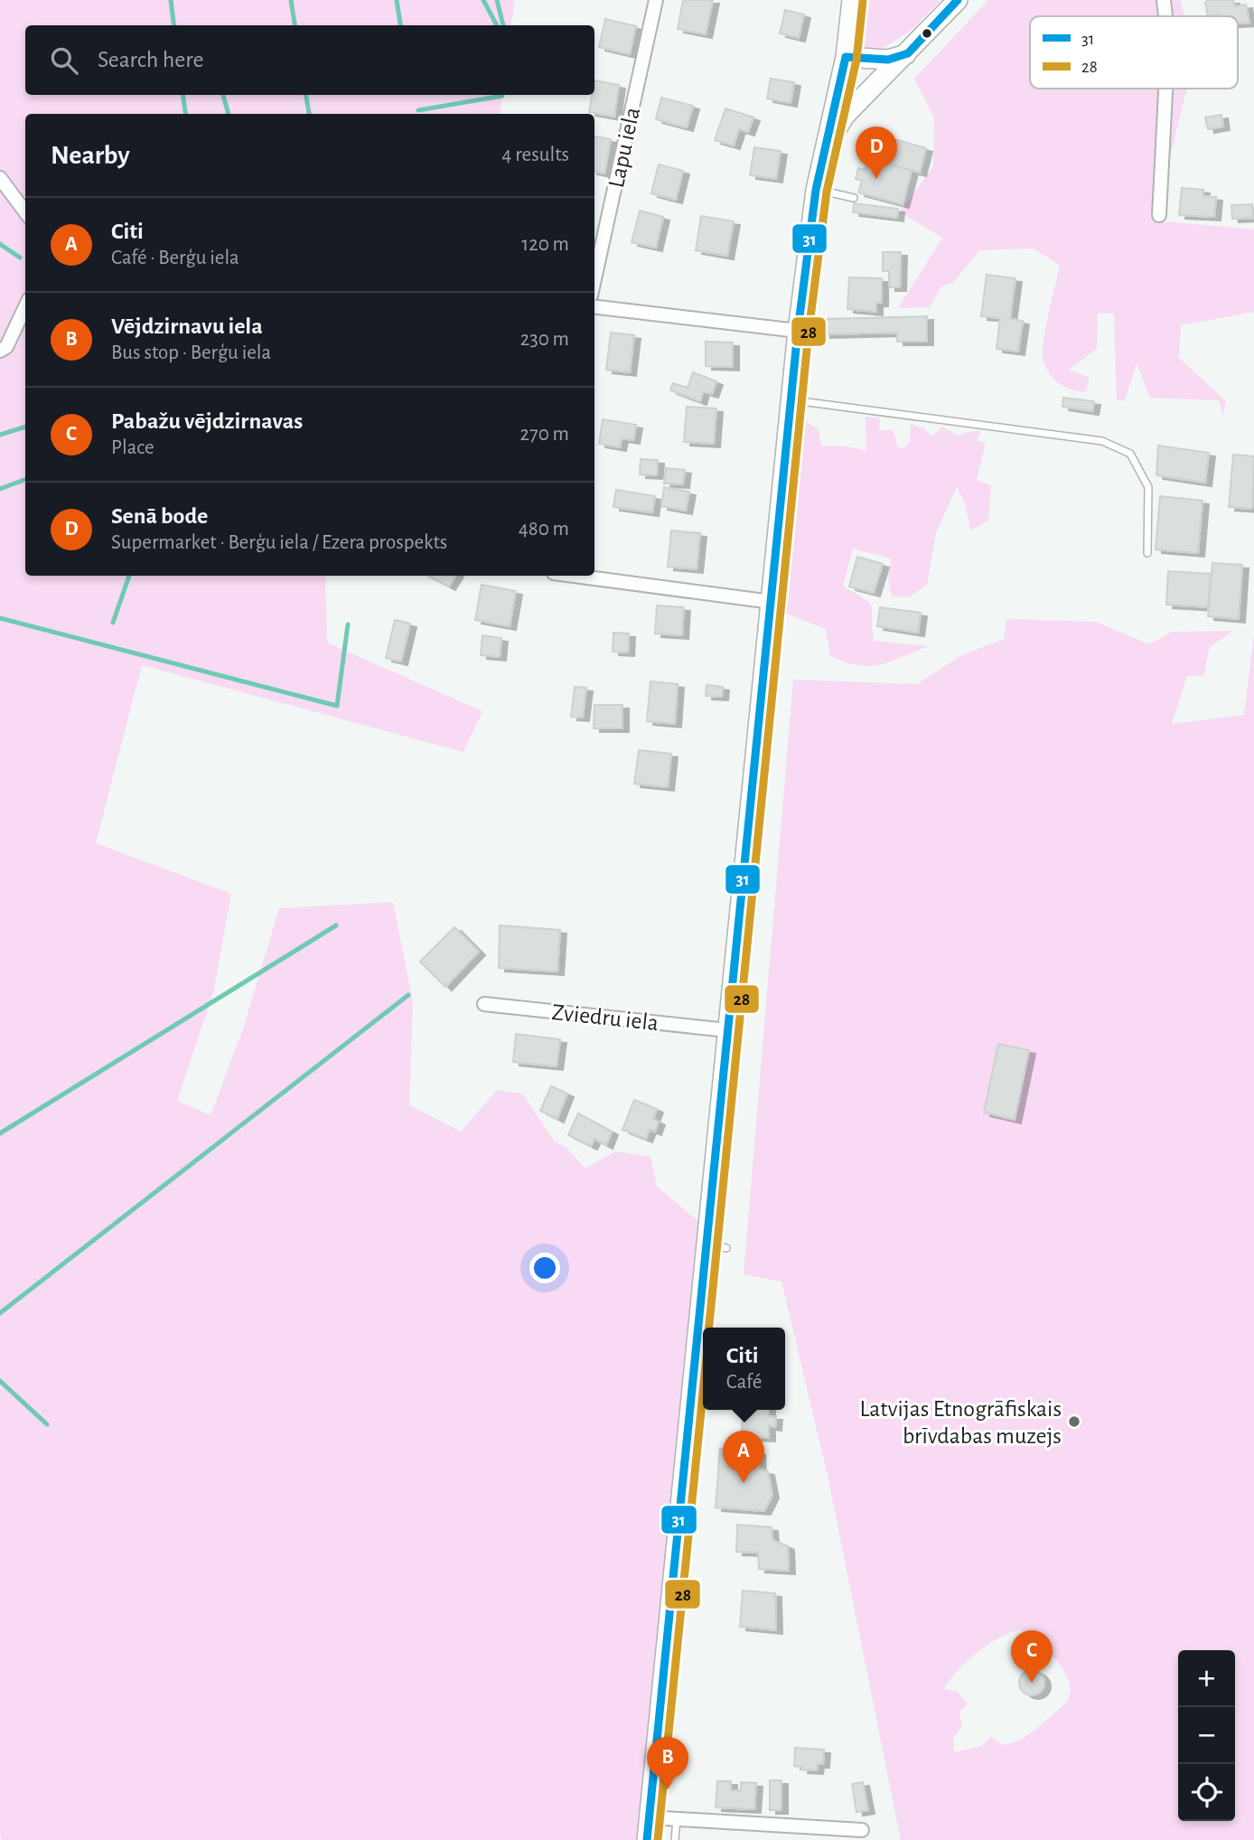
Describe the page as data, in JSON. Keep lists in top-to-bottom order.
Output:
{
  "streets": {
    "street": ["Lapu iela", "Zviedru iela"]
  },
  "places": ["Latvijas Etnogrāfiskais brīvdabas muzejs"],
  "lines": ["transit line 31", "transit line 28"],
  "legend": ["31", "28"],
  "page": {
    "search": "Search here",
    "heading": ["Nearby", "4 results"],
    "pins": [
      "D",
      "A",
      "C",
      "B"
    ],
    "list": [
      {
        "mark": "A",
        "name": "Citi",
        "note": "Café · Berģu iela",
        "value": "120 m"
      },
      {
        "mark": "B",
        "name": "Vējdzirnavu iela",
        "note": "Bus stop · Berģu iela",
        "value": "230 m"
      },
      {
        "mark": "C",
        "name": "Pabažu vējdzirnavas",
        "note": "Place",
        "value": "270 m"
      },
      {
        "mark": "D",
        "name": "Senā bode",
        "note": "Supermarket · Berģu iela / Ezera prospekts",
        "value": "480 m"
      }
    ],
    "popup": ["Citi", "Café"],
    "map_buttons": ["+", "−"]
  }
}
